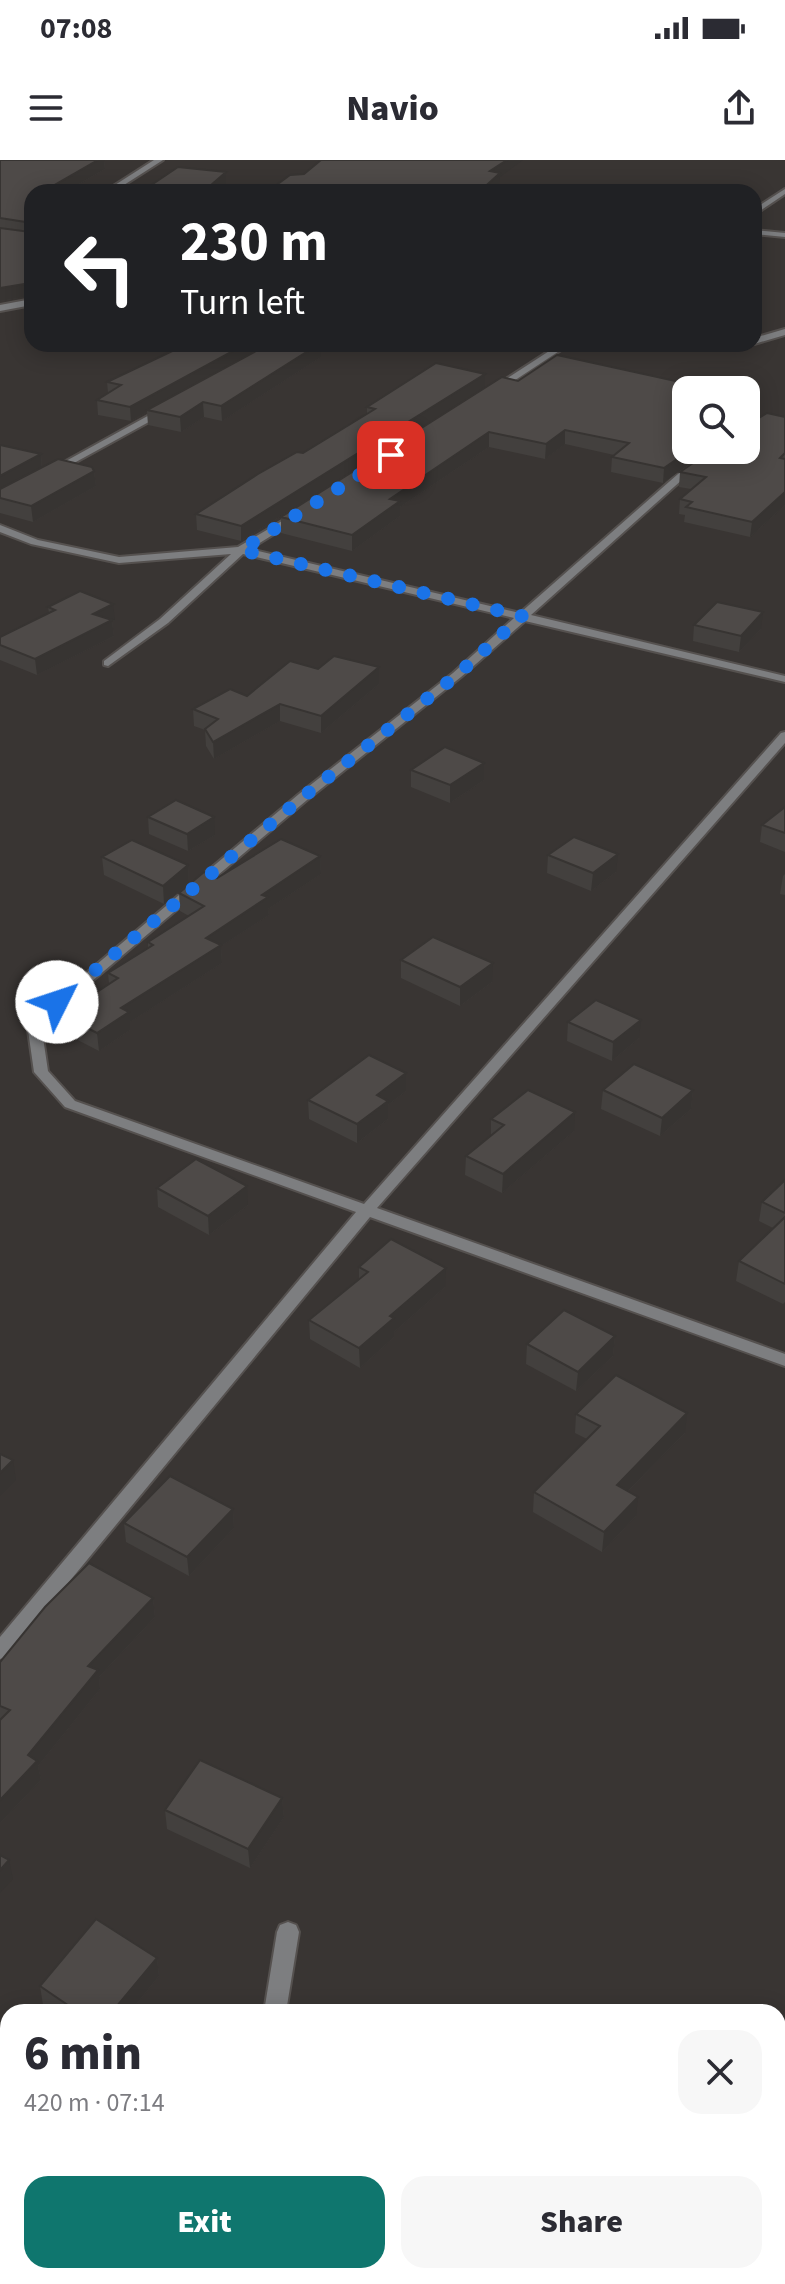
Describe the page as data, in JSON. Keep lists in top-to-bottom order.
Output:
{
  "page": {
    "status": "07:08",
    "header": "Navio",
    "turn": ["230 m", "Turn left"],
    "heading": ["6 min", "420 m · 07:14"],
    "buttons": ["Exit", "Share"]
  }
}
